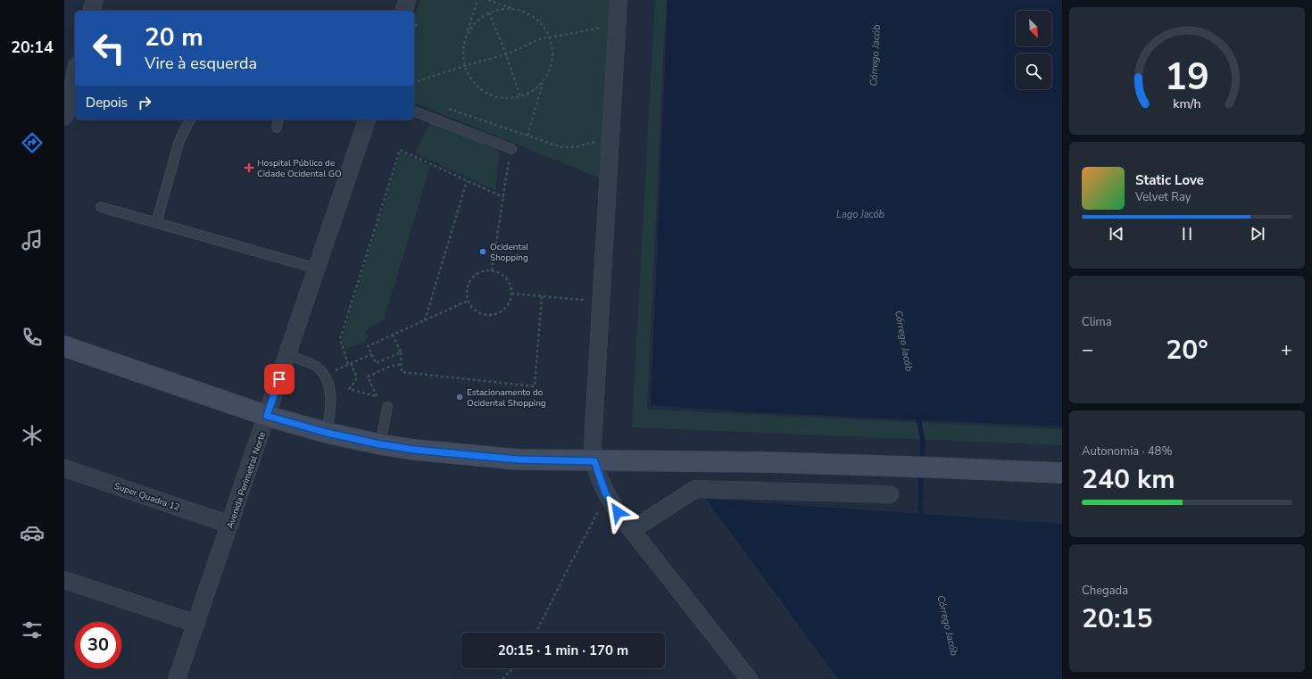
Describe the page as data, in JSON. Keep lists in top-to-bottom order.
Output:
{
  "streets": {
    "street": ["Avenida Perimetral Norte", "Super Quadra 12"]
  },
  "crossings": [
    ["Avenida Perimetral Norte", "Super Quadra 12"]
  ],
  "water": ["Córrego Jacób", "Lago Jacób"],
  "places": {
    "health": ["Hospital Público de Cidade Ocidental GO"],
    "other": ["Ocidental Shopping", "Estacionamento do Ocidental Shopping"]
  },
  "north": "bottom right",
  "page": {
    "tabs": "20:14",
    "turn": ["20 m", "Vire à esquerda"],
    "then": "Depois",
    "song": ["Static Love", "Velvet Ray"],
    "tile": [
      "Clima",
      ["Autonomia · 48%", "240 km"],
      ["Chegada", "20:15"]
    ],
    "heat": ["−", "20°", "+"],
    "limit": "30",
    "trip": "20:15 · 1 min · 170 m",
    "gauge": ["19", "km/h"]
  }
}
